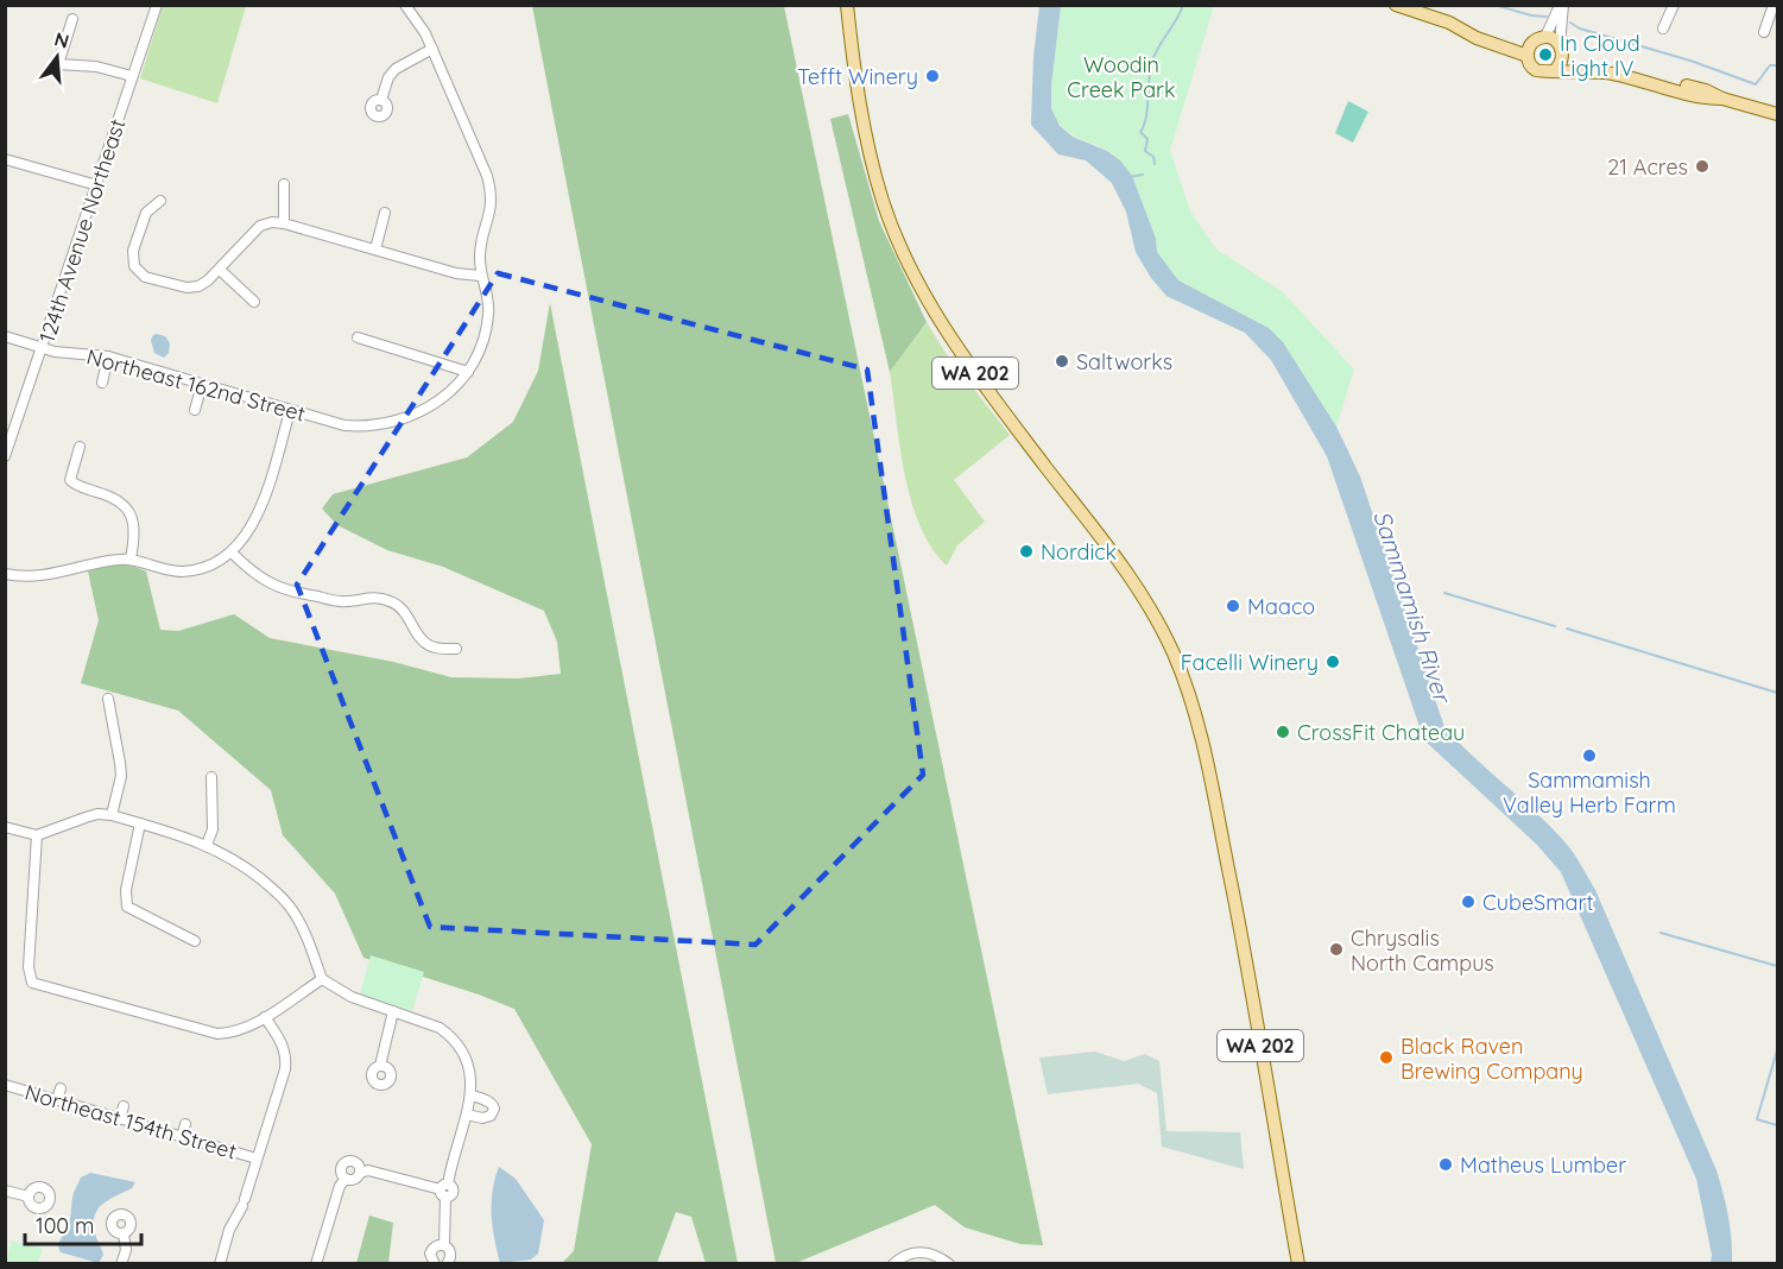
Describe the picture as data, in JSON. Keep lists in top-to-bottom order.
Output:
{
  "streets": {
    "main road": ["WA 202"],
    "street": ["124th Avenue Northeast", "Northeast 162nd Street", "Northeast 154th Street"]
  },
  "crossings": [
    ["124th Avenue Northeast", "Northeast 162nd Street"]
  ],
  "water": ["Sammamish River"],
  "parks": ["Woodin Creek Park"],
  "places": [
    "In Cloud Light IV",
    "Tefft Winery",
    "21 Acres",
    "Saltworks",
    "Nordick",
    "Maaco",
    "Facelli Winery",
    "CrossFit Chateau",
    "Sammamish Valley Herb Farm",
    "CubeSmart",
    "Chrysalis North Campus",
    "Black Raven Brewing Company",
    "Matheus Lumber"
  ],
  "scale_bar": "100 m",
  "north": "top"
}
